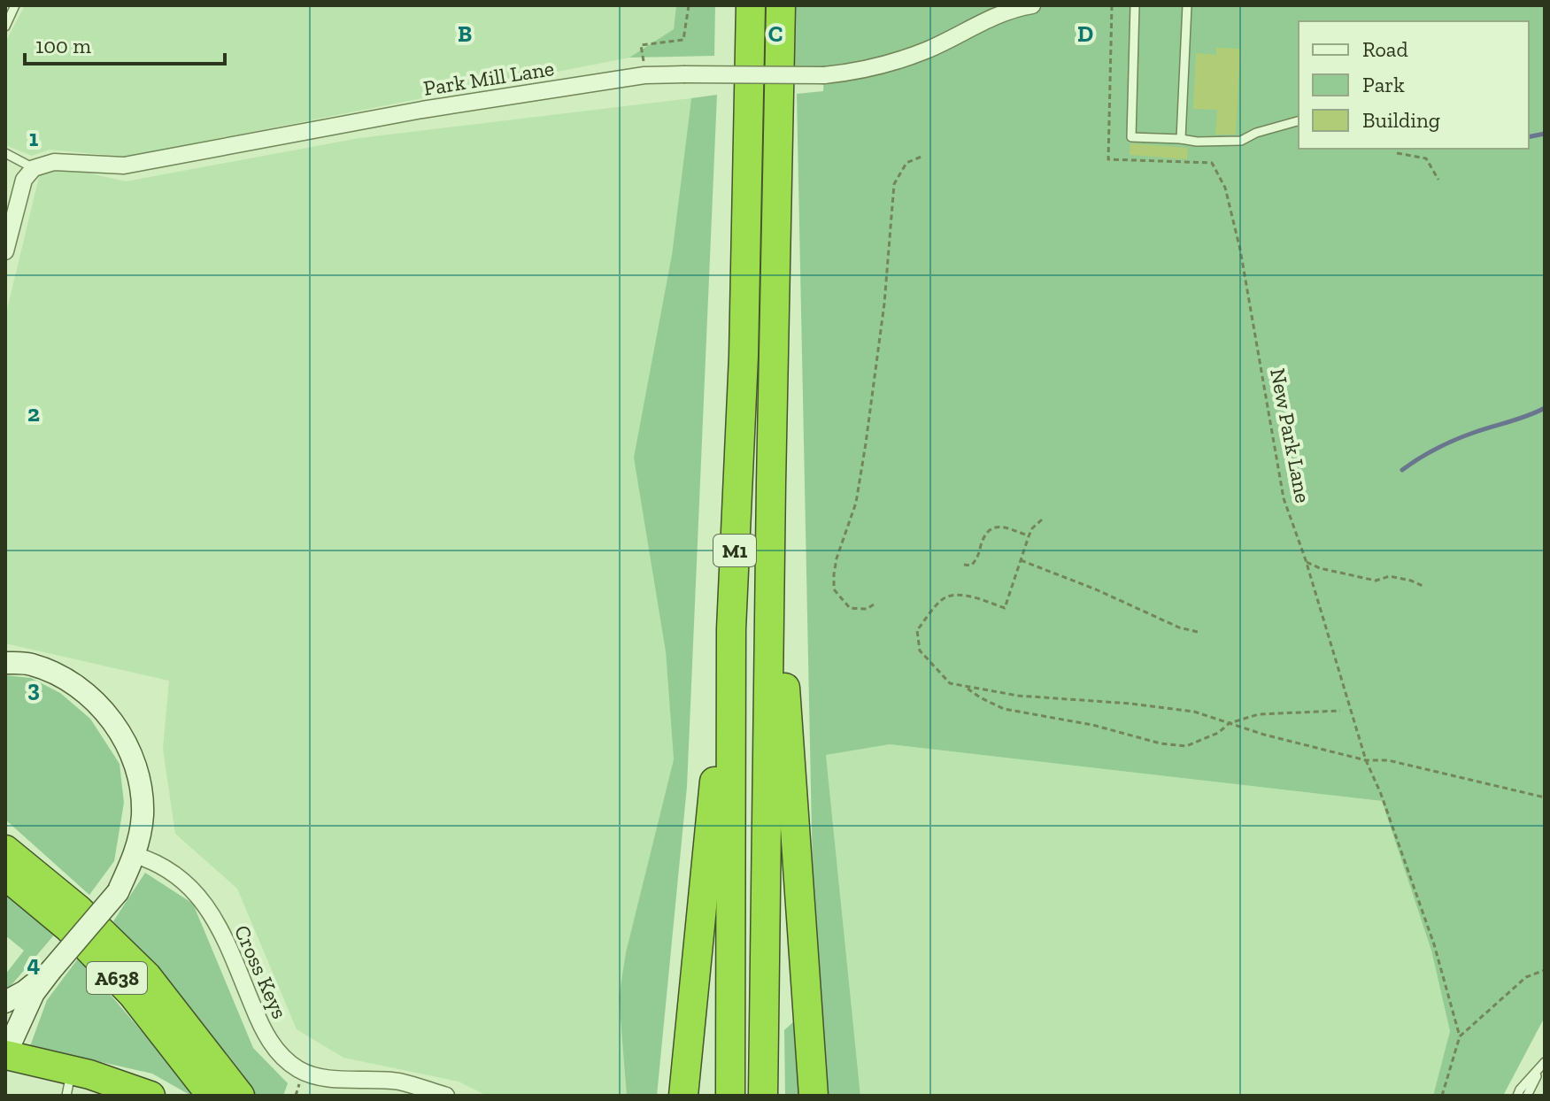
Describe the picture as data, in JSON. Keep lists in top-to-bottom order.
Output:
{
  "streets": {
    "highway": ["M1", "A638"],
    "street": ["Park Mill Lane", "Cross Keys"],
    "path": ["New Park Lane"]
  },
  "legend": ["Road", "Park", "Building"],
  "scale_bar": "100 m",
  "grid": {
    "columns": ["B", "C", "D"],
    "rows": [
      "1",
      "2",
      "3",
      "4"
    ]
  }
}
